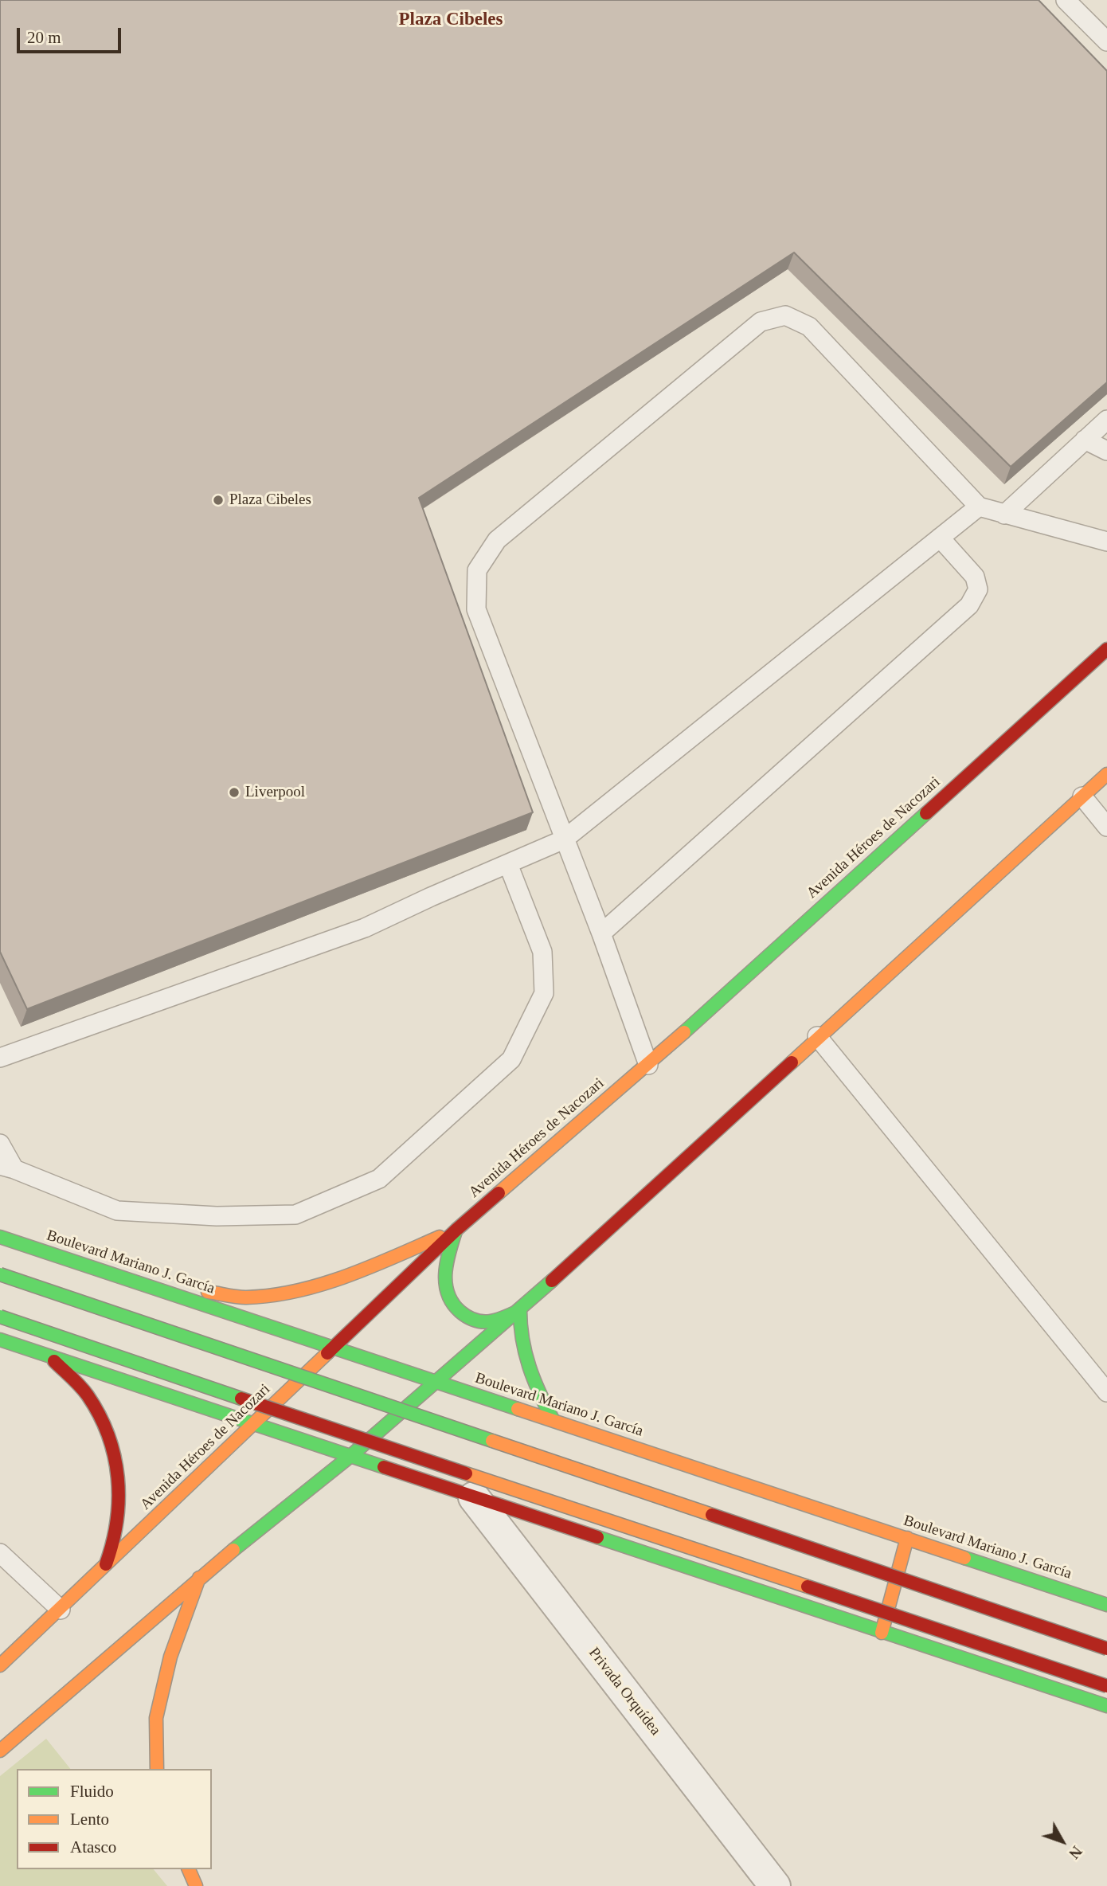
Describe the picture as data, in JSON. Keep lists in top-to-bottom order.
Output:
{
  "streets": {
    "main road": ["Avenida Héroes de Nacozari", "Boulevard Mariano J. García"],
    "street": ["Privada Orquídea"]
  },
  "crossings": [
    ["Avenida Héroes de Nacozari", "Boulevard Mariano J. García"]
  ],
  "districts": ["Plaza Cibeles"],
  "places": ["Plaza Cibeles", "Liverpool"],
  "legend": ["Fluido", "Lento", "Atasco"],
  "scale_bar": "20 m",
  "north": "bottom right"
}
